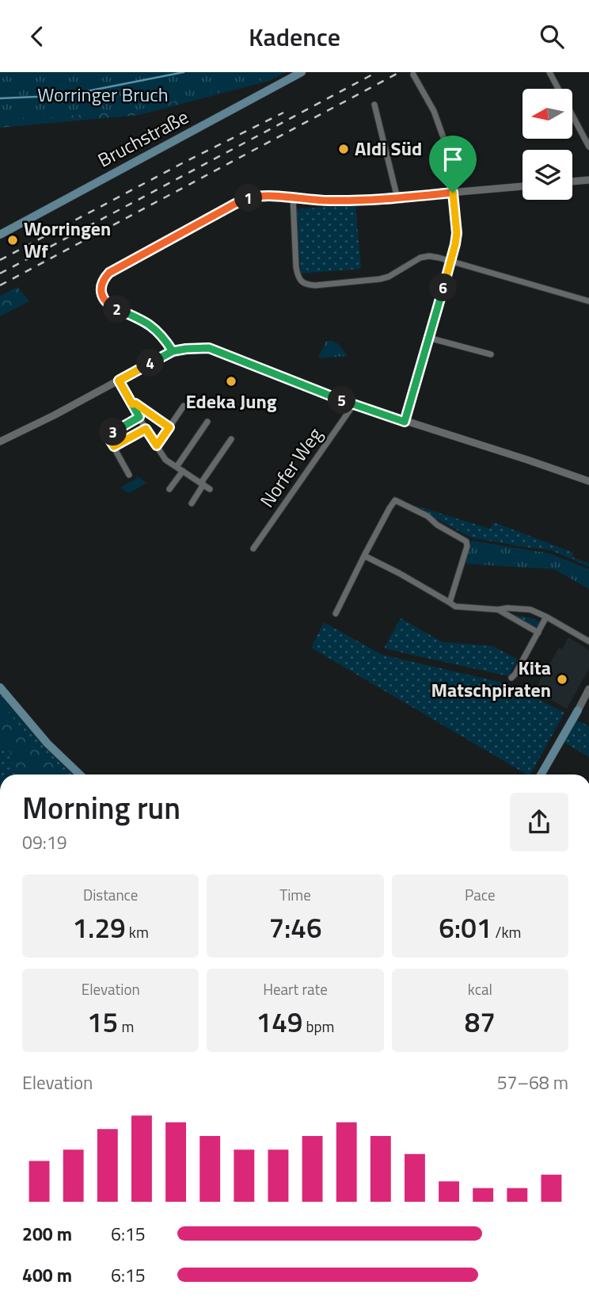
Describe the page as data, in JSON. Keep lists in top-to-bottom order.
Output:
{
  "streets": {
    "main road": ["Bruchstraße"],
    "street": ["Norfer Weg"]
  },
  "parks": ["Worringer Bruch"],
  "places": [
    "Aldi Süd",
    "Worringen Wf",
    "Edeka Jung",
    "Kita Matschpiraten"
  ],
  "north": "left",
  "page": {
    "header": "Kadence",
    "pins": [
      "1",
      "6",
      "2",
      "4",
      "5",
      "3"
    ],
    "heading": ["Morning run", "09:19"],
    "stats": [
      ["Distance", "1.29 km"],
      ["Time", "7:46"],
      ["Pace", "6:01 /km"],
      ["Elevation", "15 m"],
      ["Heart rate", "149 bpm"],
      ["kcal", "87"]
    ],
    "chart": ["Elevation", "57–68 m"],
    "list": [
      {
        "name": "200 m",
        "note": "6:15"
      },
      {
        "name": "400 m",
        "note": "6:15"
      }
    ]
  }
}
